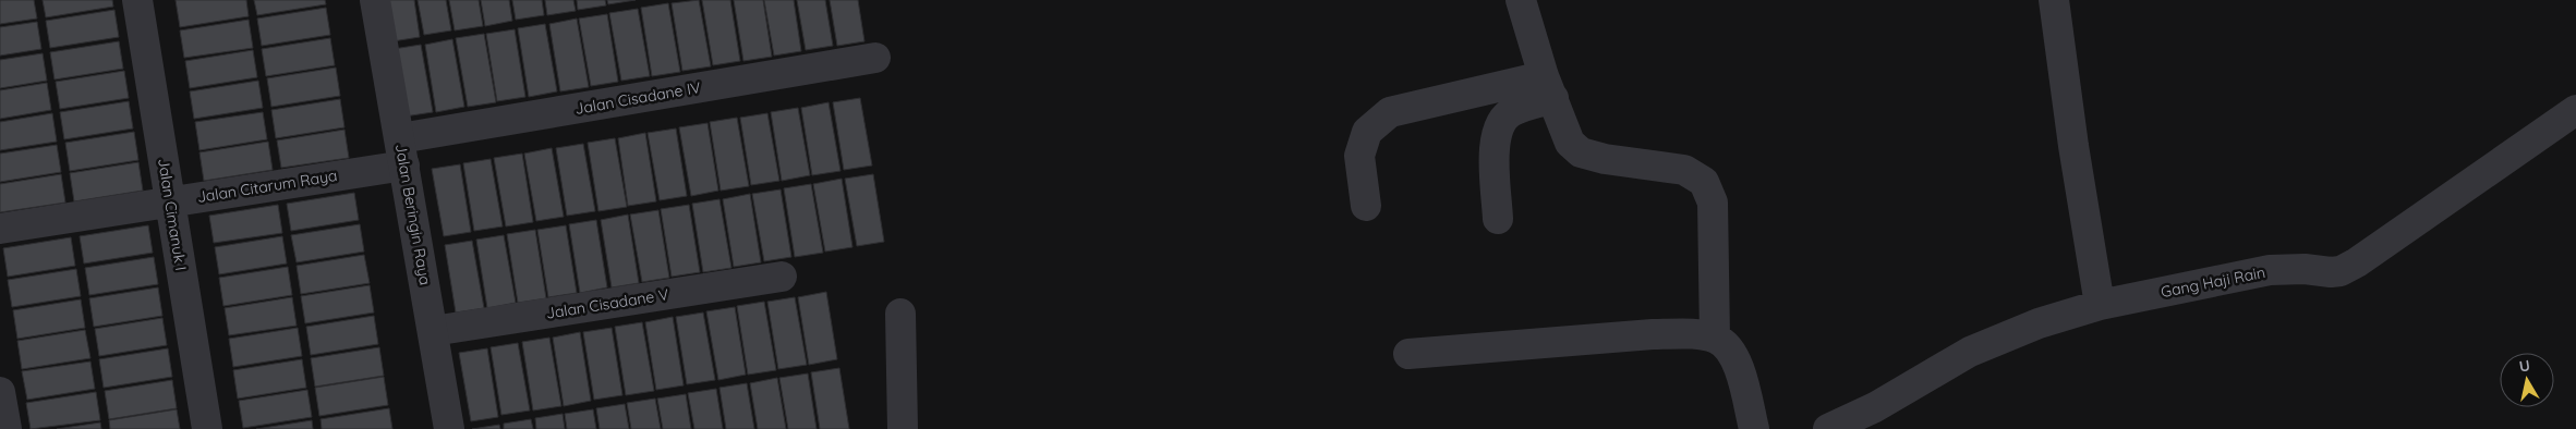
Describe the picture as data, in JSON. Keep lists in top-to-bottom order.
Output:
{
  "streets": {
    "street": [
      "Jalan Cisadane IV",
      "Jalan Citarum Raya",
      "Jalan Cimanuk I",
      "Jalan Beringin Raya",
      "Gang Haji Rain",
      "Jalan Cisadane V"
    ]
  },
  "crossings": [
    ["Jalan Cisadane IV", "Jalan Citarum Raya"],
    ["Jalan Cisadane IV", "Jalan Beringin Raya"],
    ["Jalan Citarum Raya", "Jalan Cimanuk I"],
    ["Jalan Citarum Raya", "Jalan Beringin Raya"],
    ["Jalan Beringin Raya", "Jalan Cisadane V"]
  ],
  "north": "top"
}
